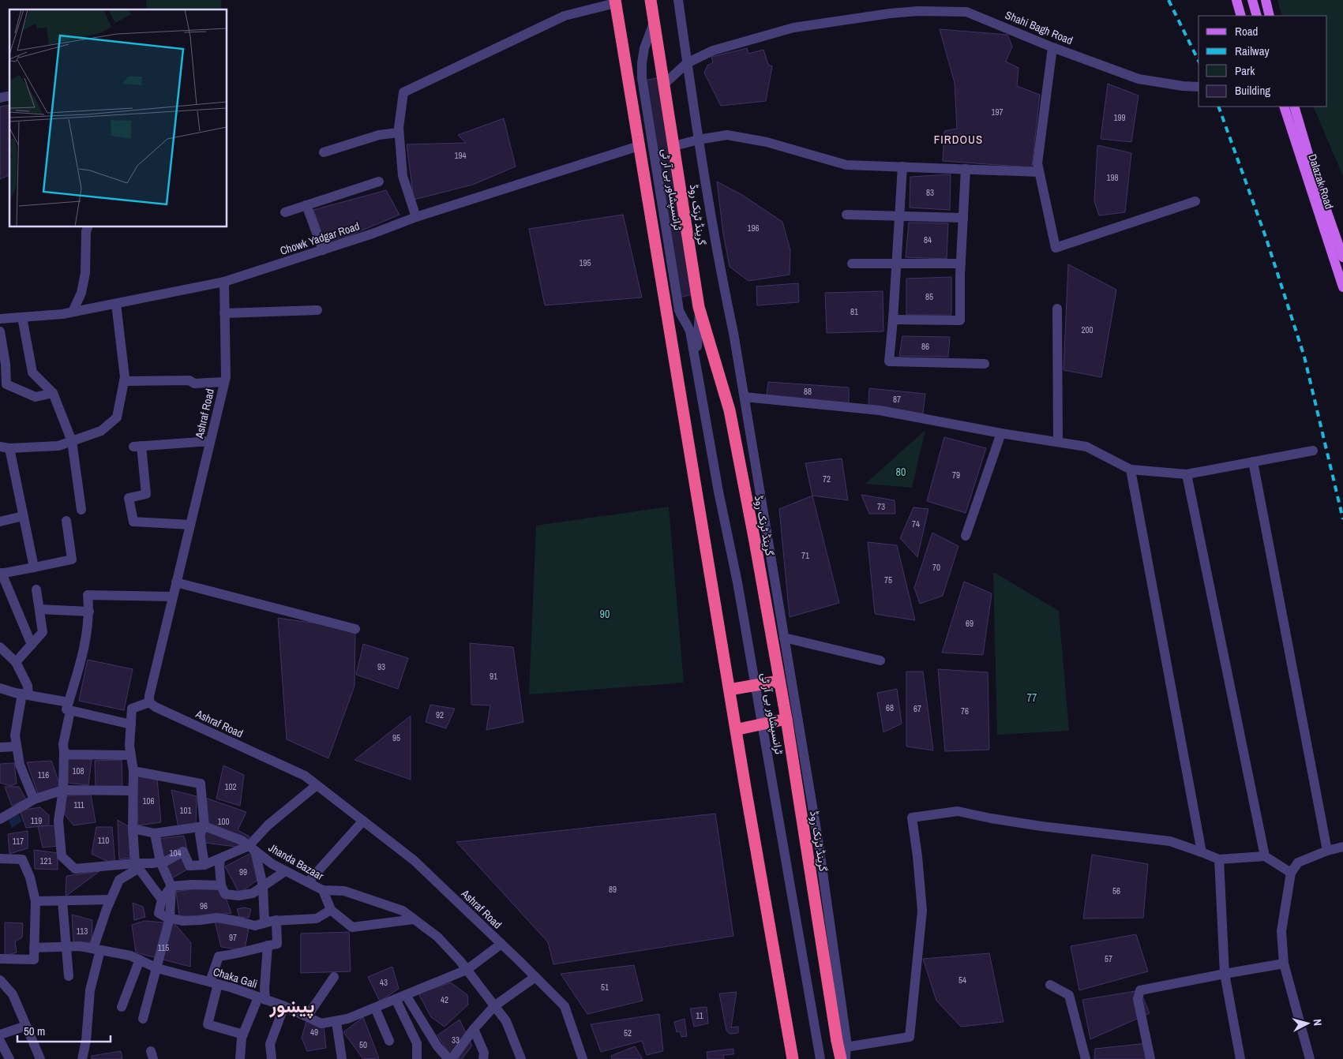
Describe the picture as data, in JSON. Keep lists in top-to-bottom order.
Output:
{
  "streets": {
    "highway": ["گرینڈ ٹرنک روڈ"],
    "main road": ["Dalazak Road"],
    "street": [
      "Shahi Bagh Road",
      "ٹرانسپشاور بی آر ٹی",
      "Chowk Yadgar Road",
      "Ashraf Road",
      "Jhanda Bazaar",
      "Chaka Gali"
    ]
  },
  "crossings": [
    ["Shahi Bagh Road", "ٹرانسپشاور بی آر ٹی"],
    ["ٹرانسپشاور بی آر ٹی", "گرینڈ ٹرنک روڈ"],
    ["Chowk Yadgar Road", "Ashraf Road"],
    ["Ashraf Road", "Chaka Gali"],
    ["Jhanda Bazaar", "Chaka Gali"]
  ],
  "districts": ["FIRDOUS", "پيښور"],
  "parks": ["80", "90", "77"],
  "house_numbers": [
    "197",
    "199",
    "194",
    "198",
    "83",
    "196",
    "84",
    "195",
    "85",
    "81",
    "200",
    "86",
    "88",
    "87",
    "79",
    "72",
    "73",
    "74",
    "71",
    "70",
    "75",
    "69",
    "93",
    "91",
    "68",
    "67",
    "76",
    "92",
    "95",
    "108",
    "116",
    "102",
    "106",
    "111",
    "101",
    "119",
    "100",
    "110",
    "117",
    "104",
    "121",
    "99",
    "89",
    "56",
    "96",
    "113",
    "97",
    "115",
    "57",
    "54",
    "43",
    "51",
    "42",
    "11",
    "49",
    "52",
    "33",
    "50"
  ],
  "legend": [
    "Road",
    "Railway",
    "Park",
    "Building"
  ],
  "scale_bar": "50 m",
  "north": "right"
}
